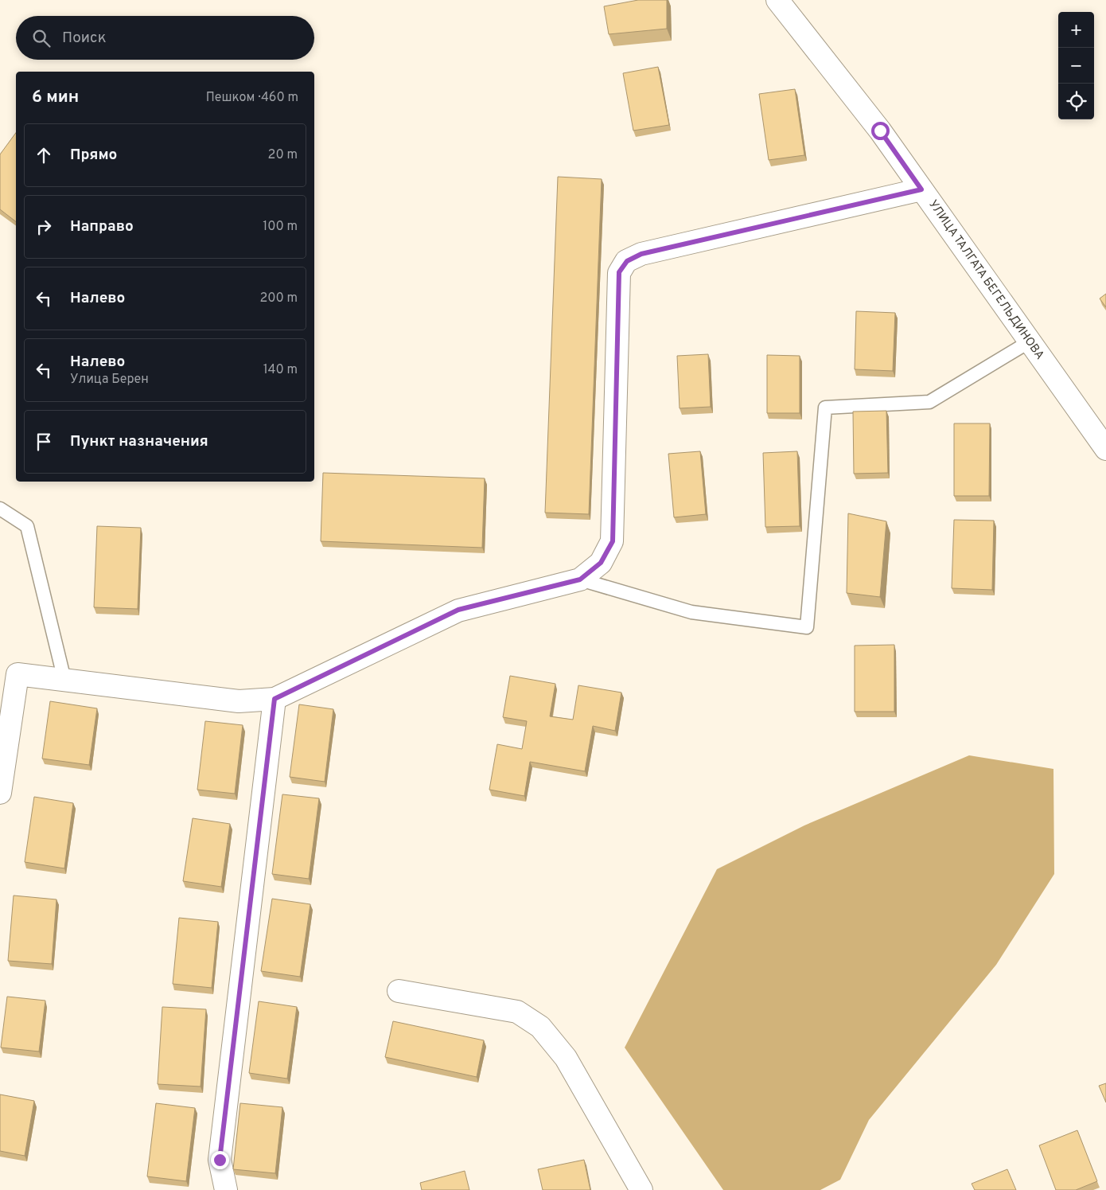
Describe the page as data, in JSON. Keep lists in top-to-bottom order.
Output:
{
  "streets": {
    "street": ["УЛИЦА ТАЛГАТА БЕГЕЛЬДИНОВА"]
  },
  "page": {
    "map_buttons": ["+", "−"],
    "search": "Поиск",
    "heading": ["6 мин", "Пешком · 460 m"],
    "list": [
      ["Прямо", "20 m"],
      ["Направо", "100 m"],
      ["Налево", "200 m"],
      ["Налево", "Улица Берен", "140 m"],
      "Пункт назначения"
    ]
  }
}
